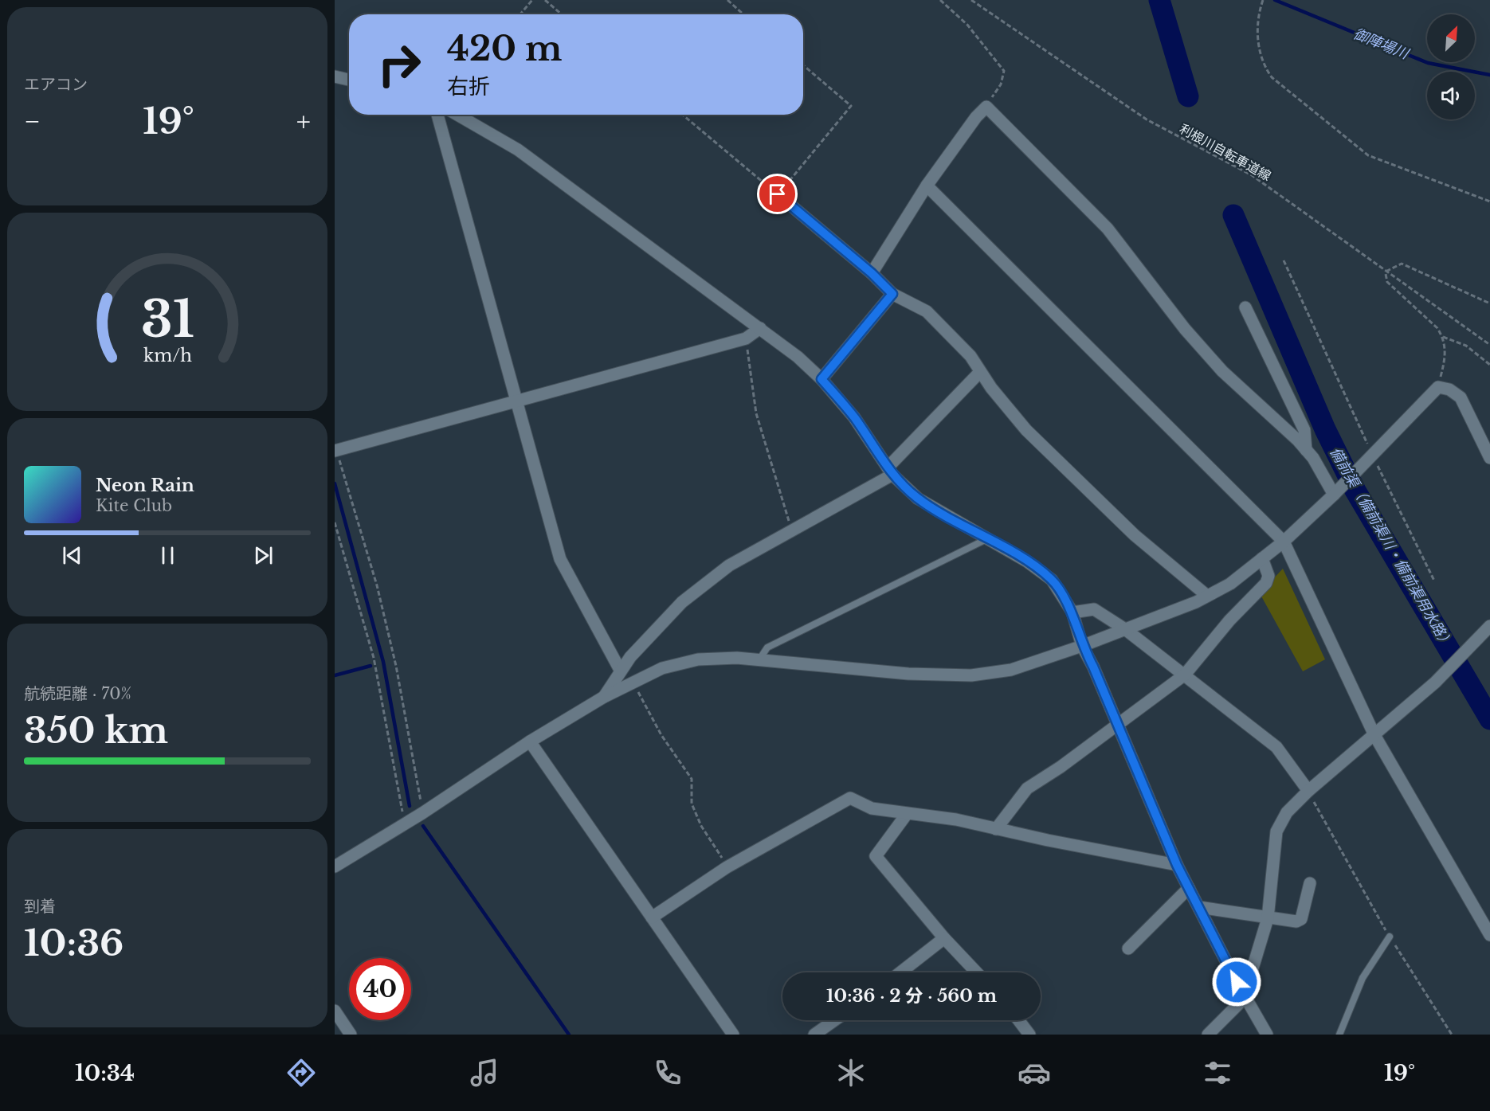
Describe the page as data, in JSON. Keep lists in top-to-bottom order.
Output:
{
  "streets": {
    "path": ["利根川自転車道線"]
  },
  "water": ["御陣場川", "備前渠（備前渠川・備前渠用水路）"],
  "north": "top right",
  "page": {
    "tile": [
      "エアコン",
      ["航続距離 · 70%", "350 km"],
      ["到着", "10:36"]
    ],
    "turn": ["420 m", "右折"],
    "heat": ["−", "19°", "+"],
    "song": ["Neon Rain", "Kite Club"],
    "limit": "40",
    "trip": "10:36 · 2 分 · 560 m",
    "tabs": ["10:34", "19°"],
    "gauge": ["31", "km/h"]
  }
}
